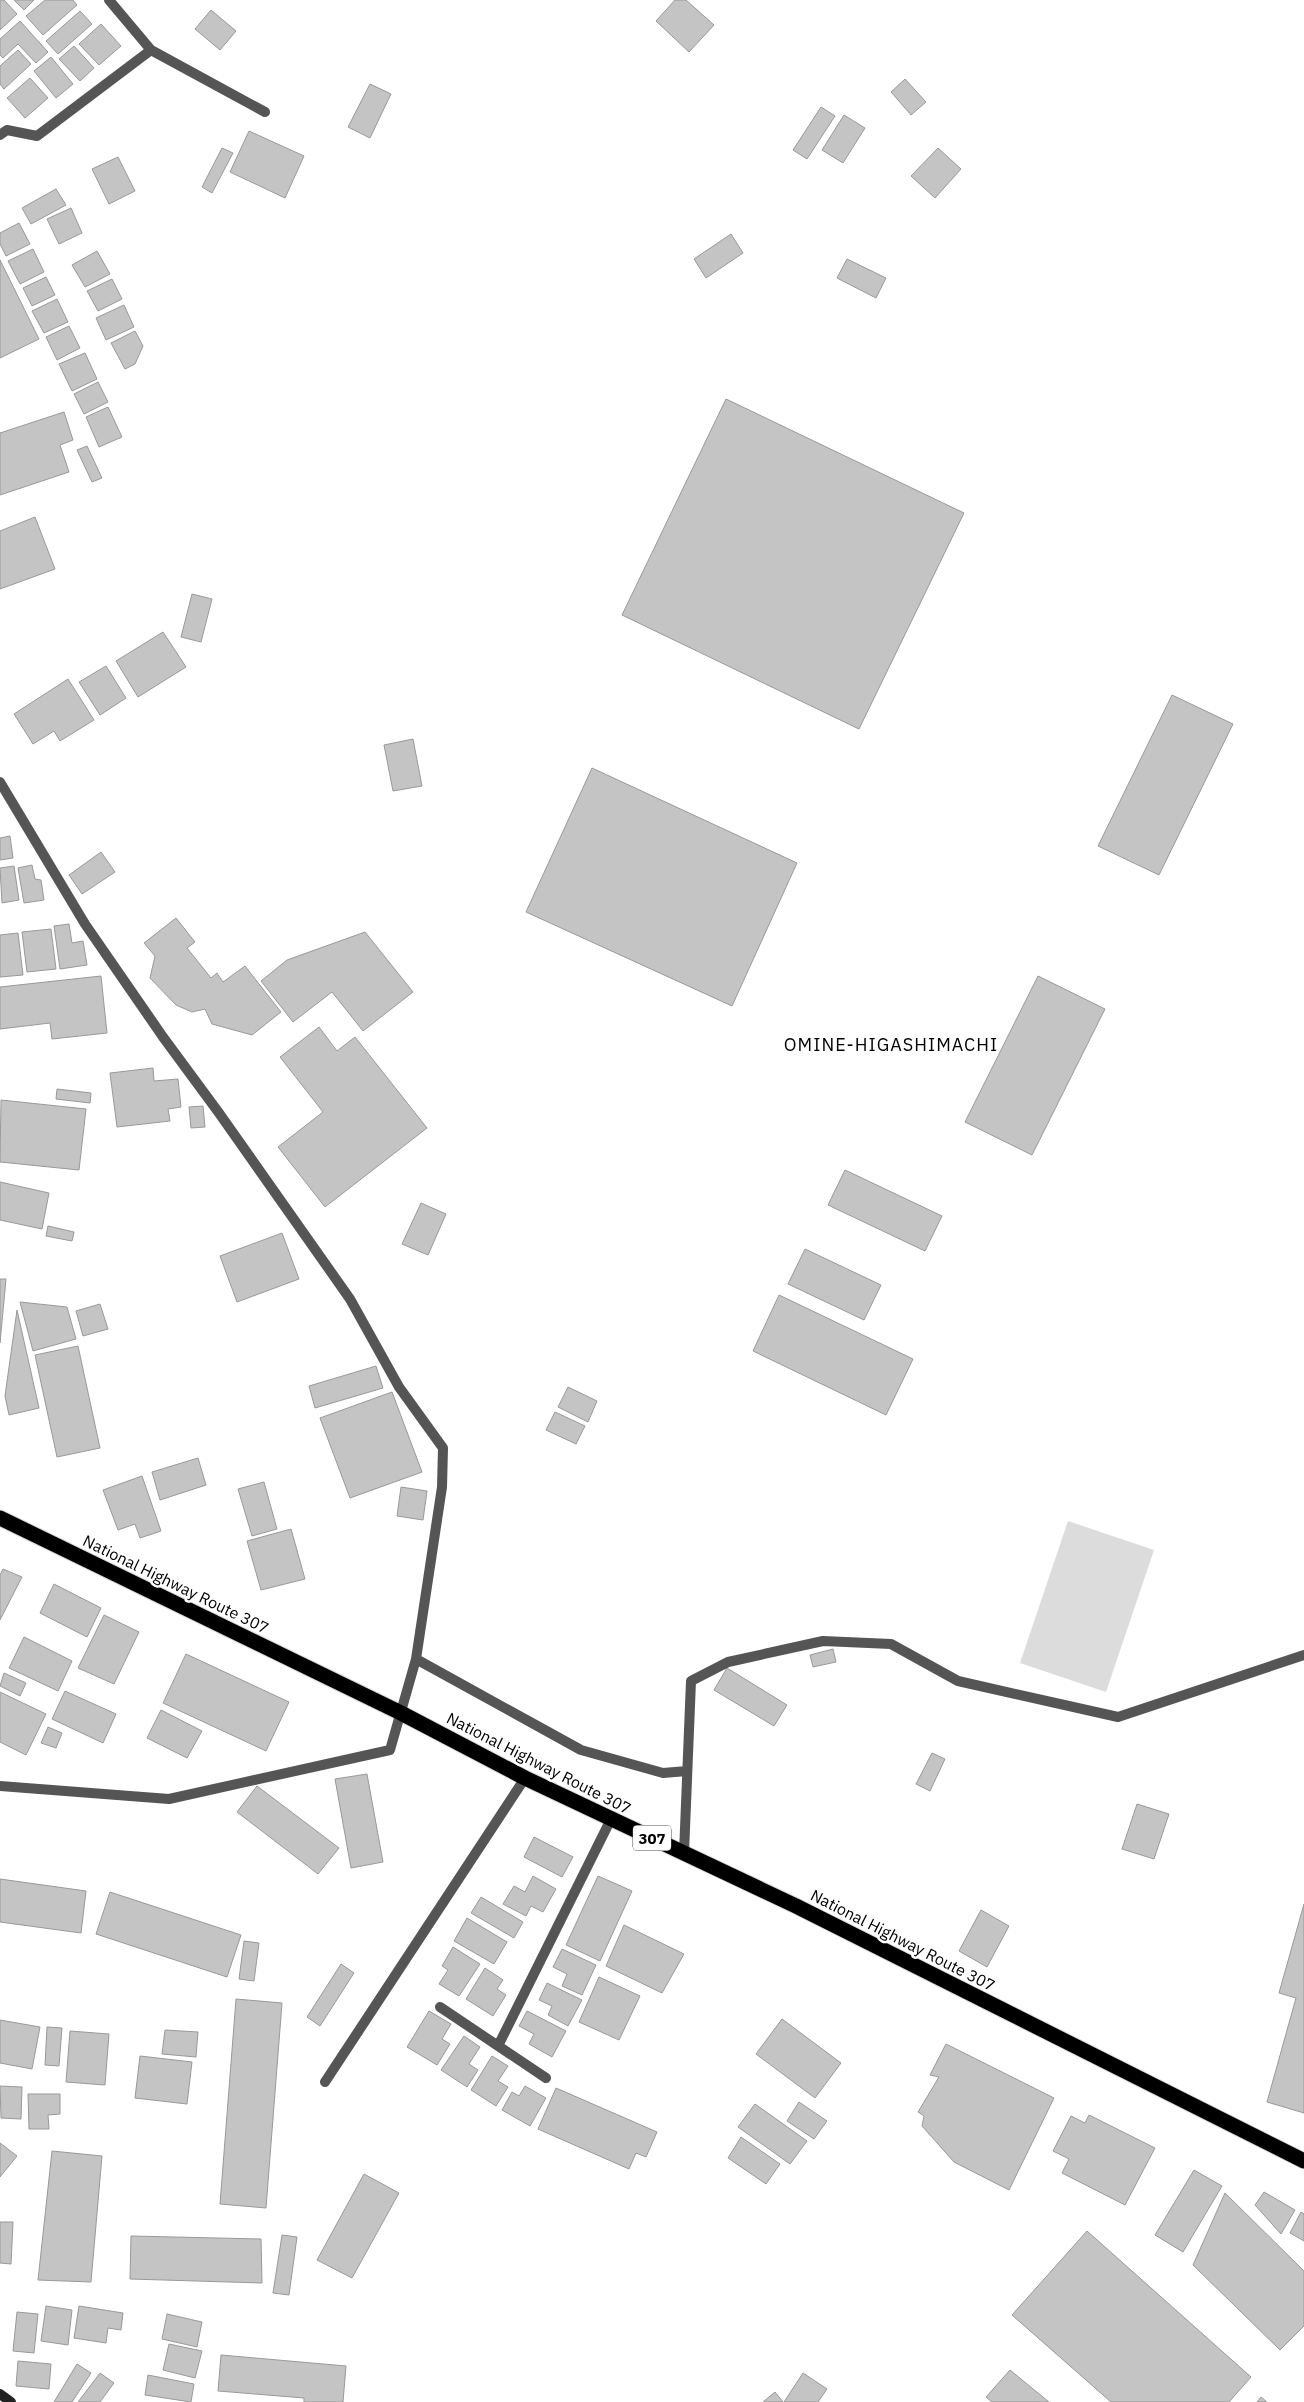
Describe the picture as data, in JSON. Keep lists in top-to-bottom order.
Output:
{
  "streets": {
    "highway": ["National Highway Route 307", "307"]
  },
  "districts": ["OMINE-HIGASHIMACHI"]
}
